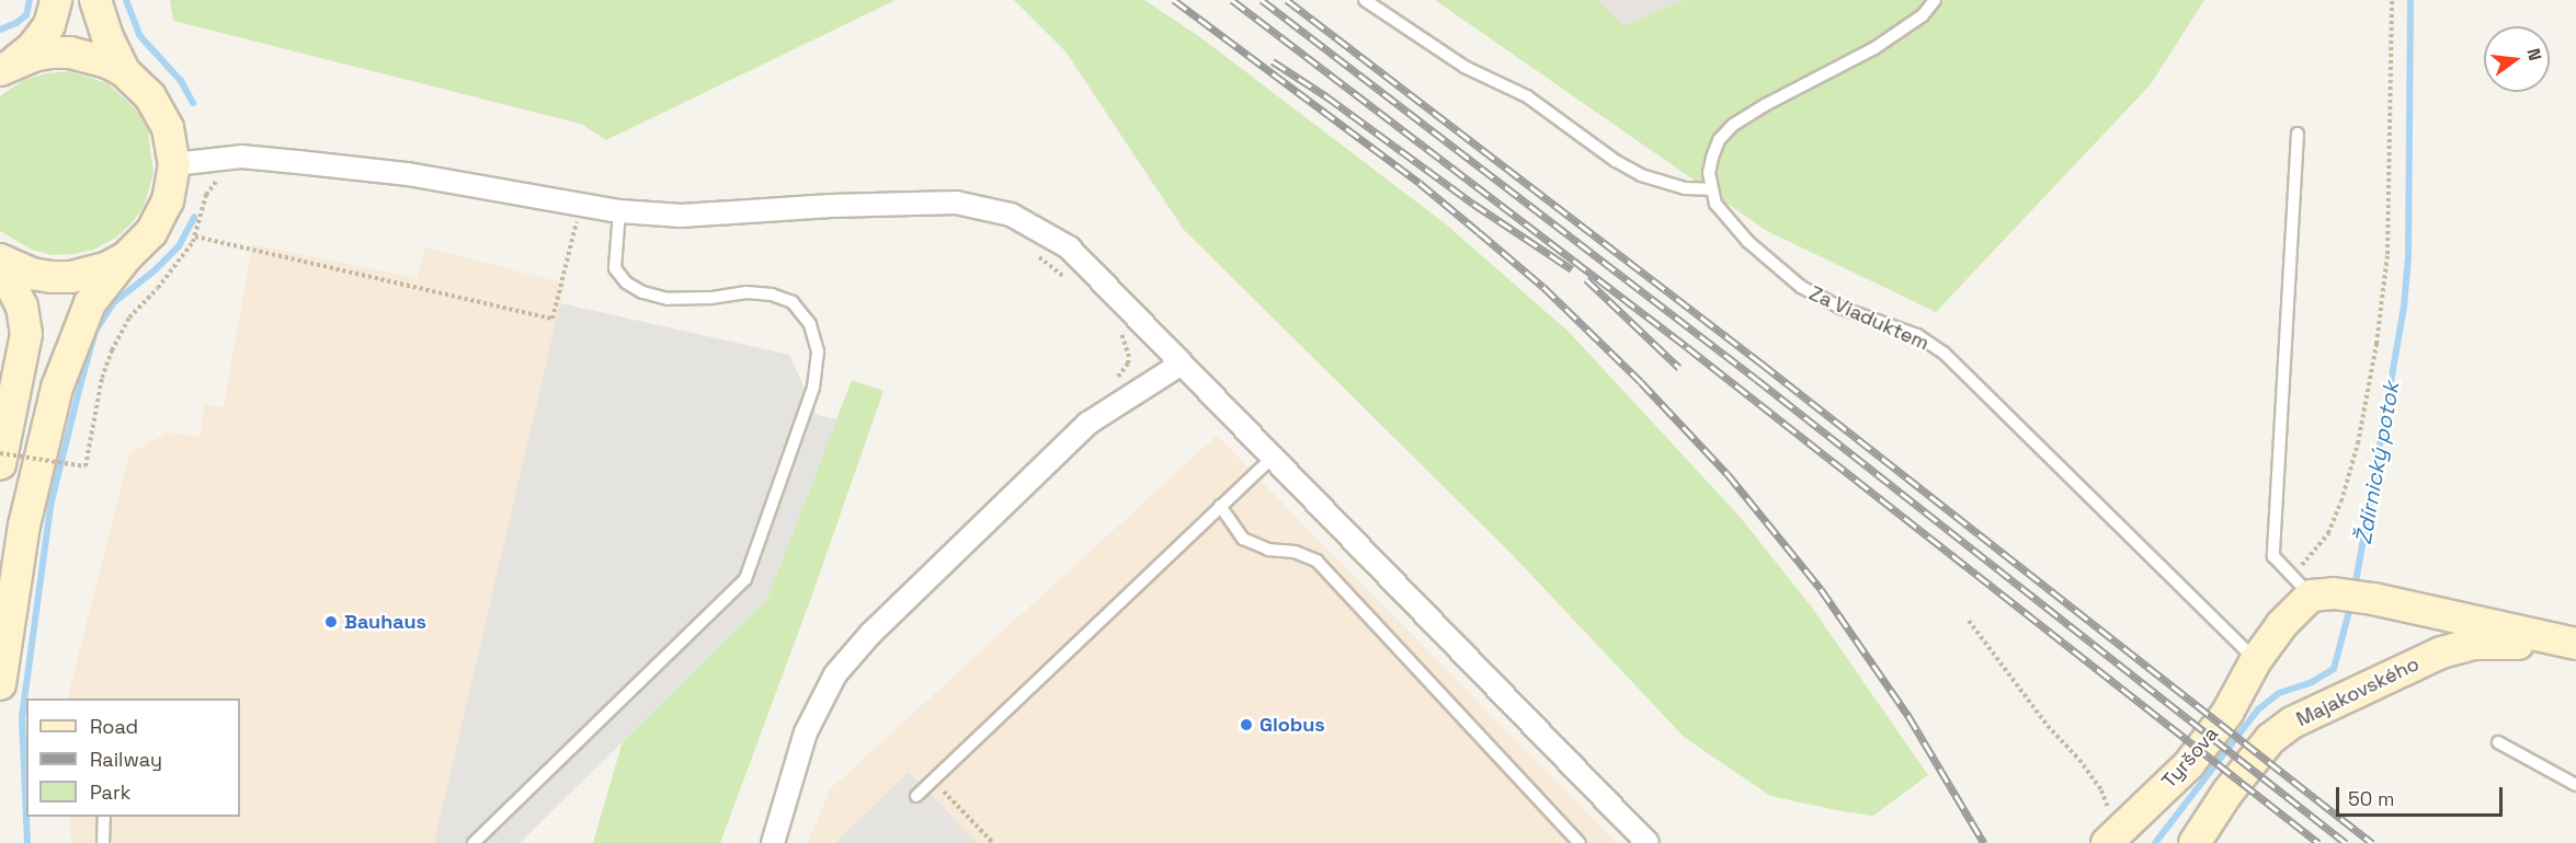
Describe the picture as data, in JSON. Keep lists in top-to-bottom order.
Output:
{
  "streets": {
    "main road": ["Majakovského", "Tyršova"],
    "lane": ["Za Viaduktem"]
  },
  "crossings": [
    ["Za Viaduktem", "Tyršova"]
  ],
  "water": ["Ždírnický potok"],
  "places": ["Bauhaus", "Globus"],
  "legend": ["Road", "Railway", "Park"],
  "scale_bar": "50 m",
  "north": "right"
}
